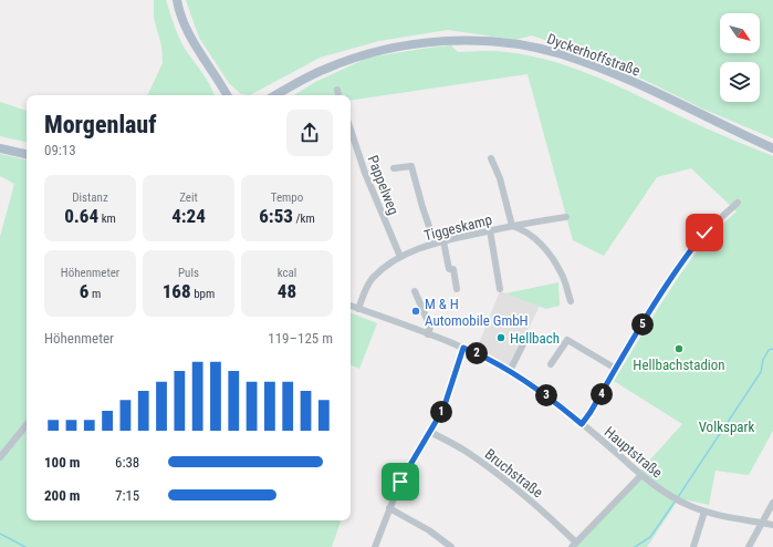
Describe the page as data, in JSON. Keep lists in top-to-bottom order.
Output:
{
  "streets": {
    "main road": ["Dyckerhoffstraße"],
    "street": [
      "Pappelweg",
      "Tiggeskamp",
      "Hauptstraße",
      "Bruchstraße"
    ]
  },
  "crossings": [
    ["Pappelweg", "Tiggeskamp"],
    ["Tiggeskamp", "Hauptstraße"]
  ],
  "parks": ["Volkspark"],
  "places": ["M & H Automobile GmbH", "Hellbach", "Hellbachstadion"],
  "north": "bottom right",
  "page": {
    "heading": ["Morgenlauf", "09:13"],
    "stats": [
      ["Distanz", "0.64 km"],
      ["Zeit", "4:24"],
      ["Tempo", "6:53 /km"],
      ["Höhenmeter", "6 m"],
      ["Puls", "168 bpm"],
      ["kcal", "48"]
    ],
    "pins": [
      "5",
      "2",
      "4",
      "3",
      "1"
    ],
    "chart": ["Höhenmeter", "119–125 m"],
    "list": [
      {
        "name": "100 m",
        "note": "6:38"
      },
      {
        "name": "200 m",
        "note": "7:15"
      }
    ]
  }
}
